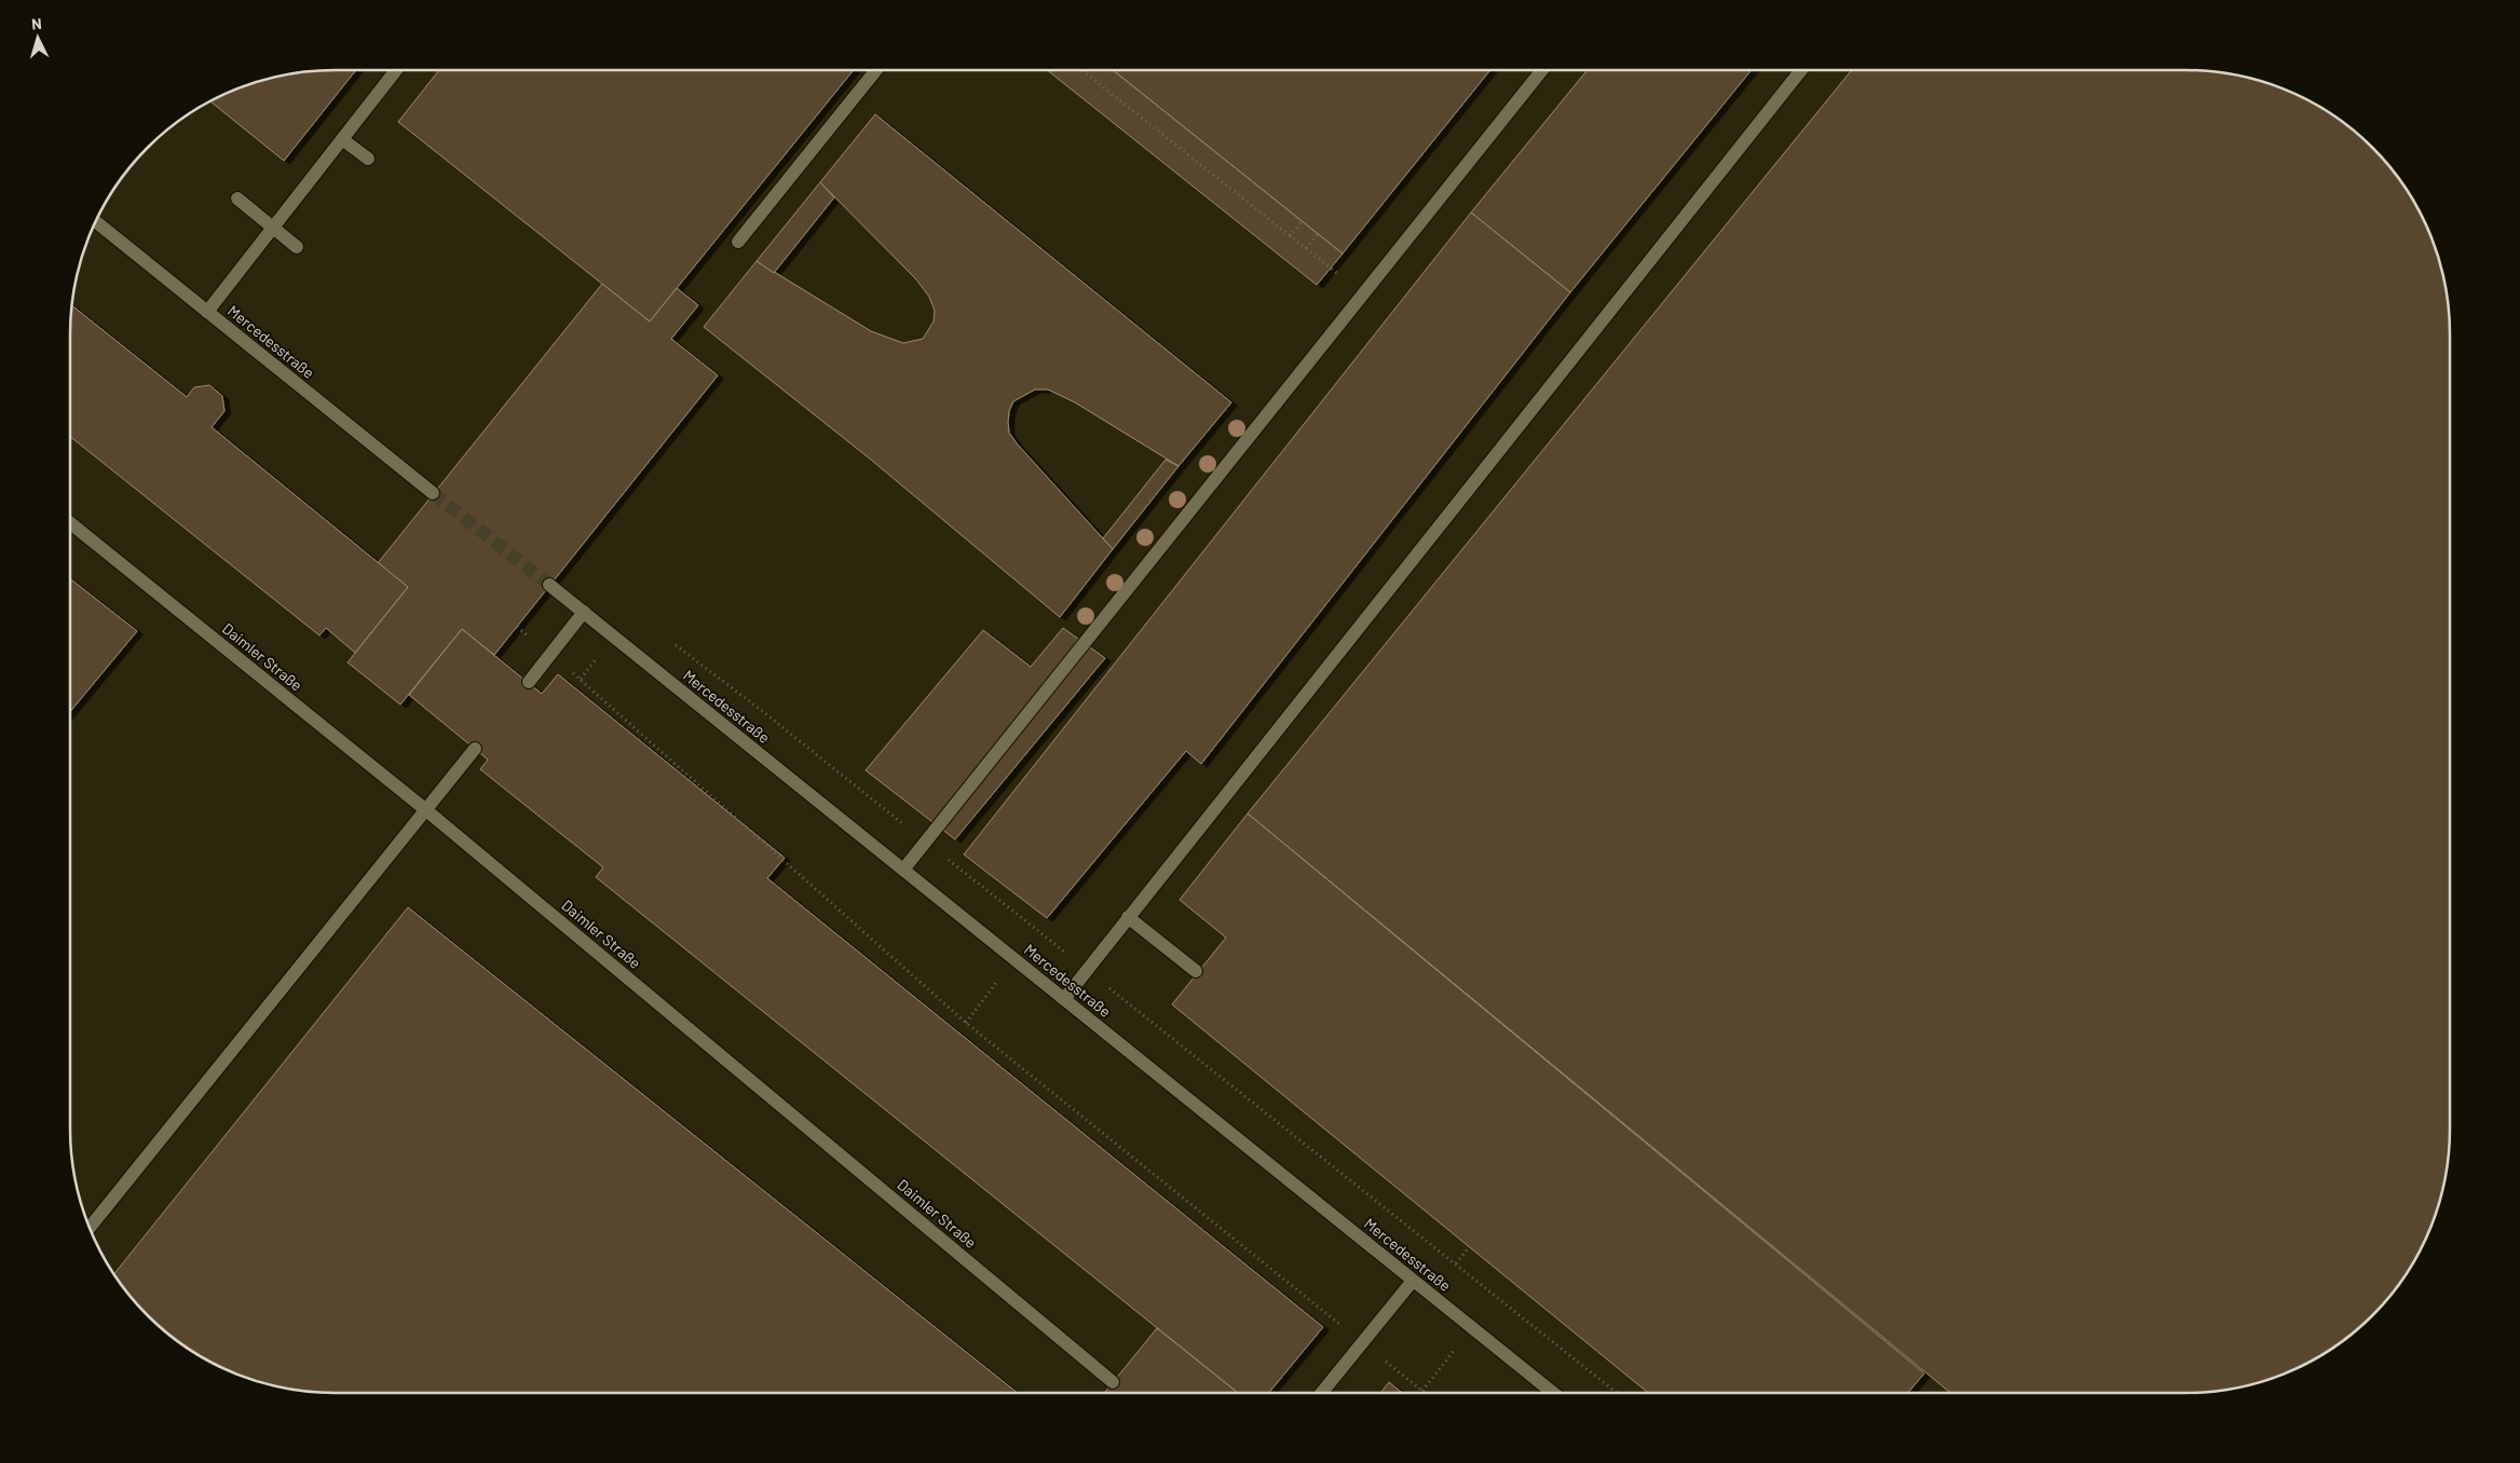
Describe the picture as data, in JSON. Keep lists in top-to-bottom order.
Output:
{
  "streets": {
    "street": ["Mercedesstraße", "Daimler Straße"]
  },
  "north": "top"
}
